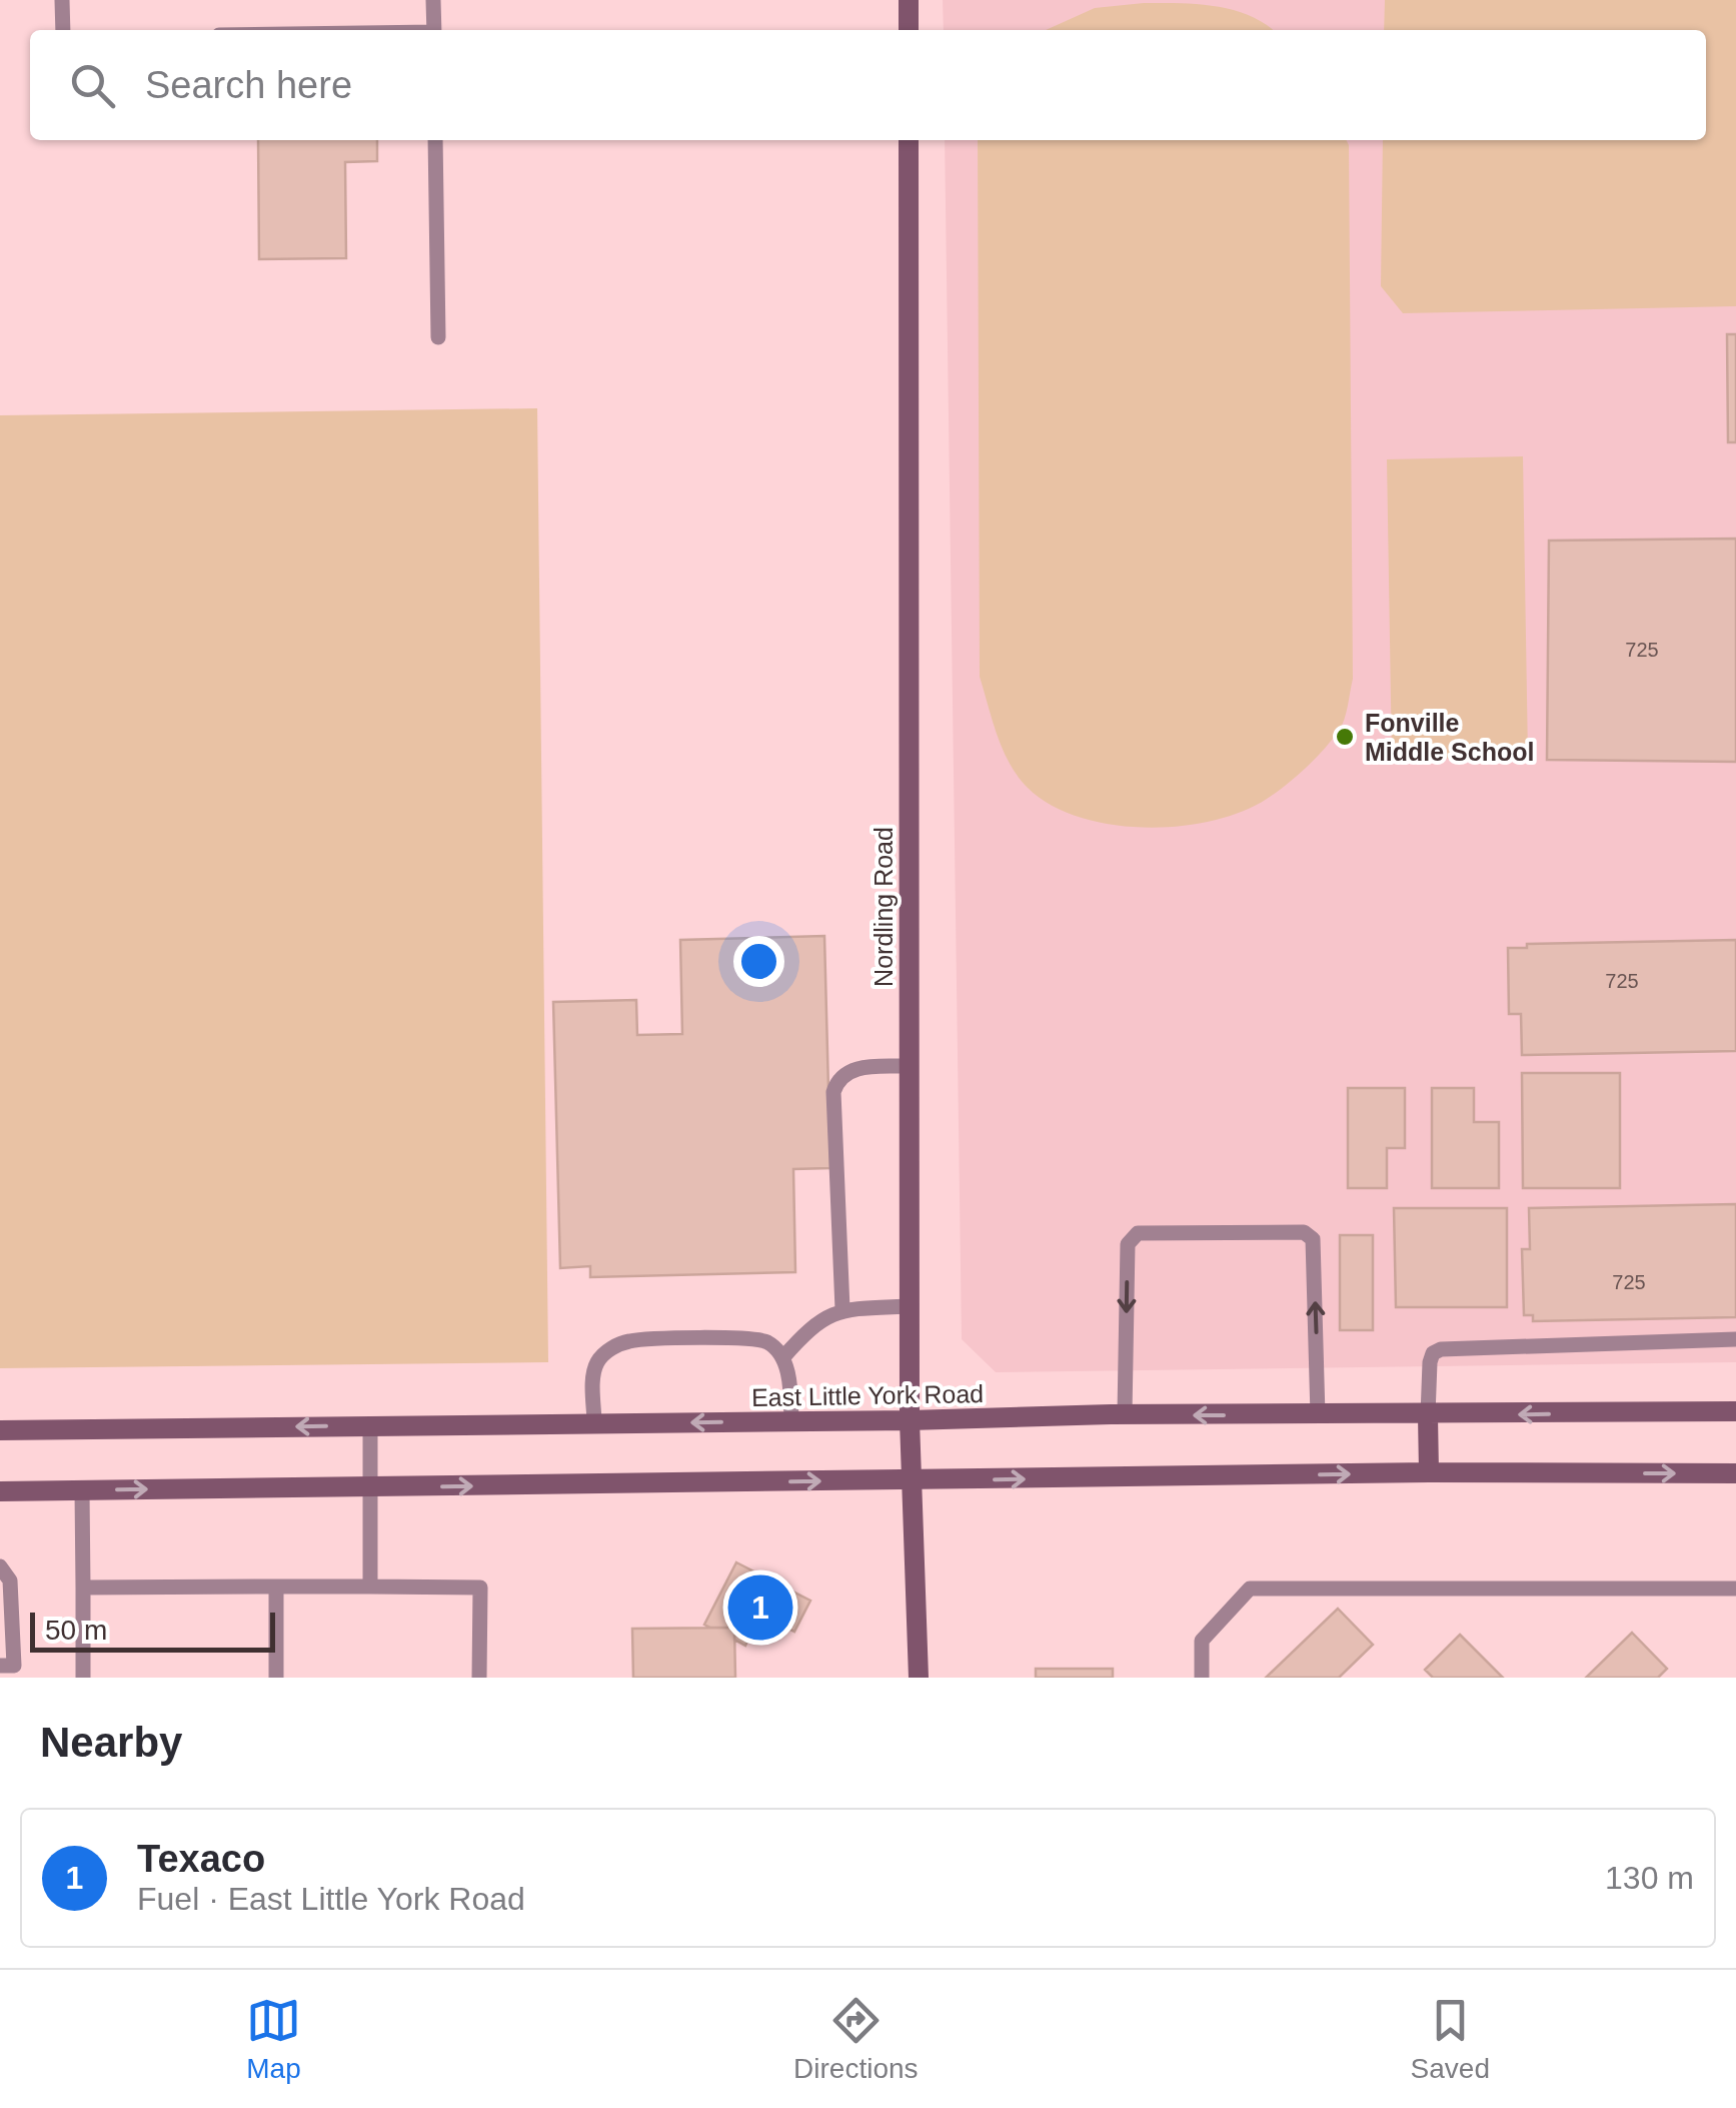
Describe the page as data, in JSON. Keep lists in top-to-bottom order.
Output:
{
  "streets": {
    "main road": ["Nordling Road", "East Little York Road"]
  },
  "crossings": [
    ["Nordling Road", "East Little York Road"]
  ],
  "places": ["Fonville Middle School"],
  "house_numbers": ["725", "725", "725"],
  "scale_bar": "50 m",
  "page": {
    "search": "Search here",
    "pins": "1",
    "scale": "50 m",
    "heading": "Nearby",
    "list": [
      {
        "mark": "1",
        "name": "Texaco",
        "note": "Fuel · East Little York Road",
        "value": "130 m"
      }
    ],
    "nav": ["Map", "Directions", "Saved"]
  }
}
